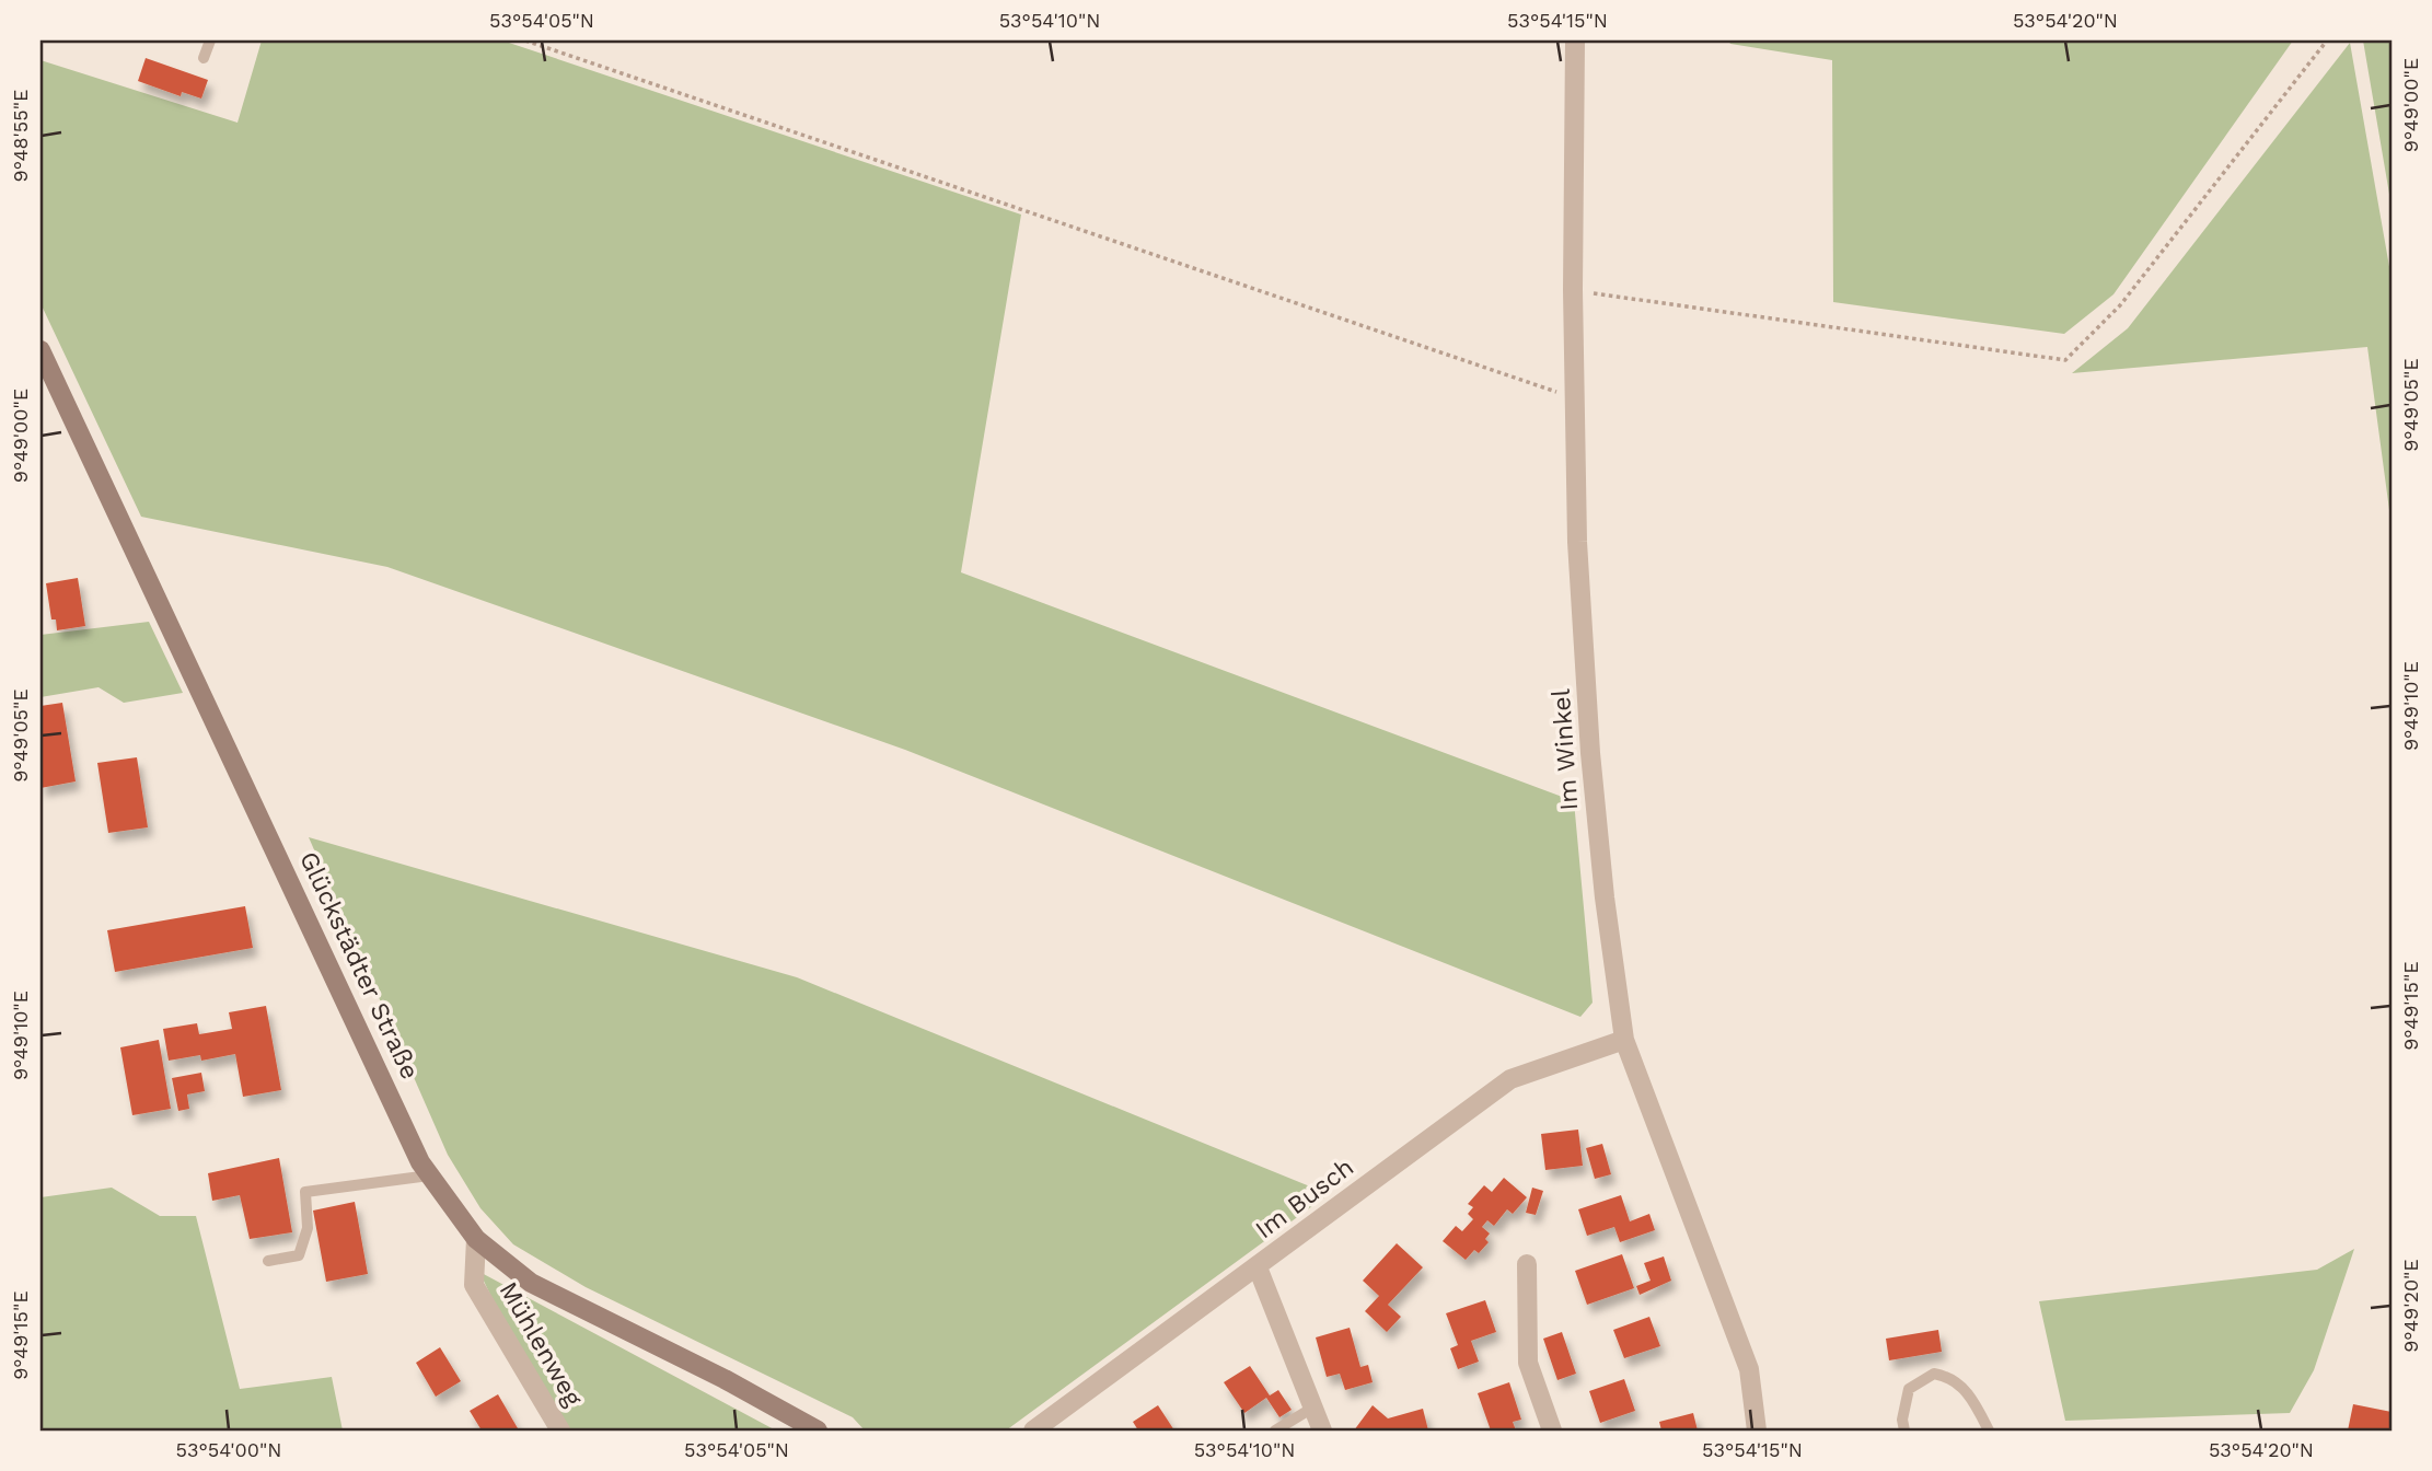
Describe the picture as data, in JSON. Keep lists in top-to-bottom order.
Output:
{
  "streets": {
    "street": [
      "Im Winkel",
      "Glückstädter Straße",
      "Im Busch",
      "Mühlenweg"
    ]
  },
  "crossings": [
    ["Im Winkel", "Im Busch"],
    ["Glückstädter Straße", "Mühlenweg"]
  ],
  "coordinates": [
    "53°54'05\"N",
    "53°54'10\"N",
    "53°54'15\"N",
    "53°54'20\"N",
    "9°49'00\"E",
    "9°48'55\"E",
    "9°49'05\"E",
    "9°49'10\"E",
    "9°49'15\"E",
    "9°49'20\"E",
    "53°54'00\"N"
  ]
}
